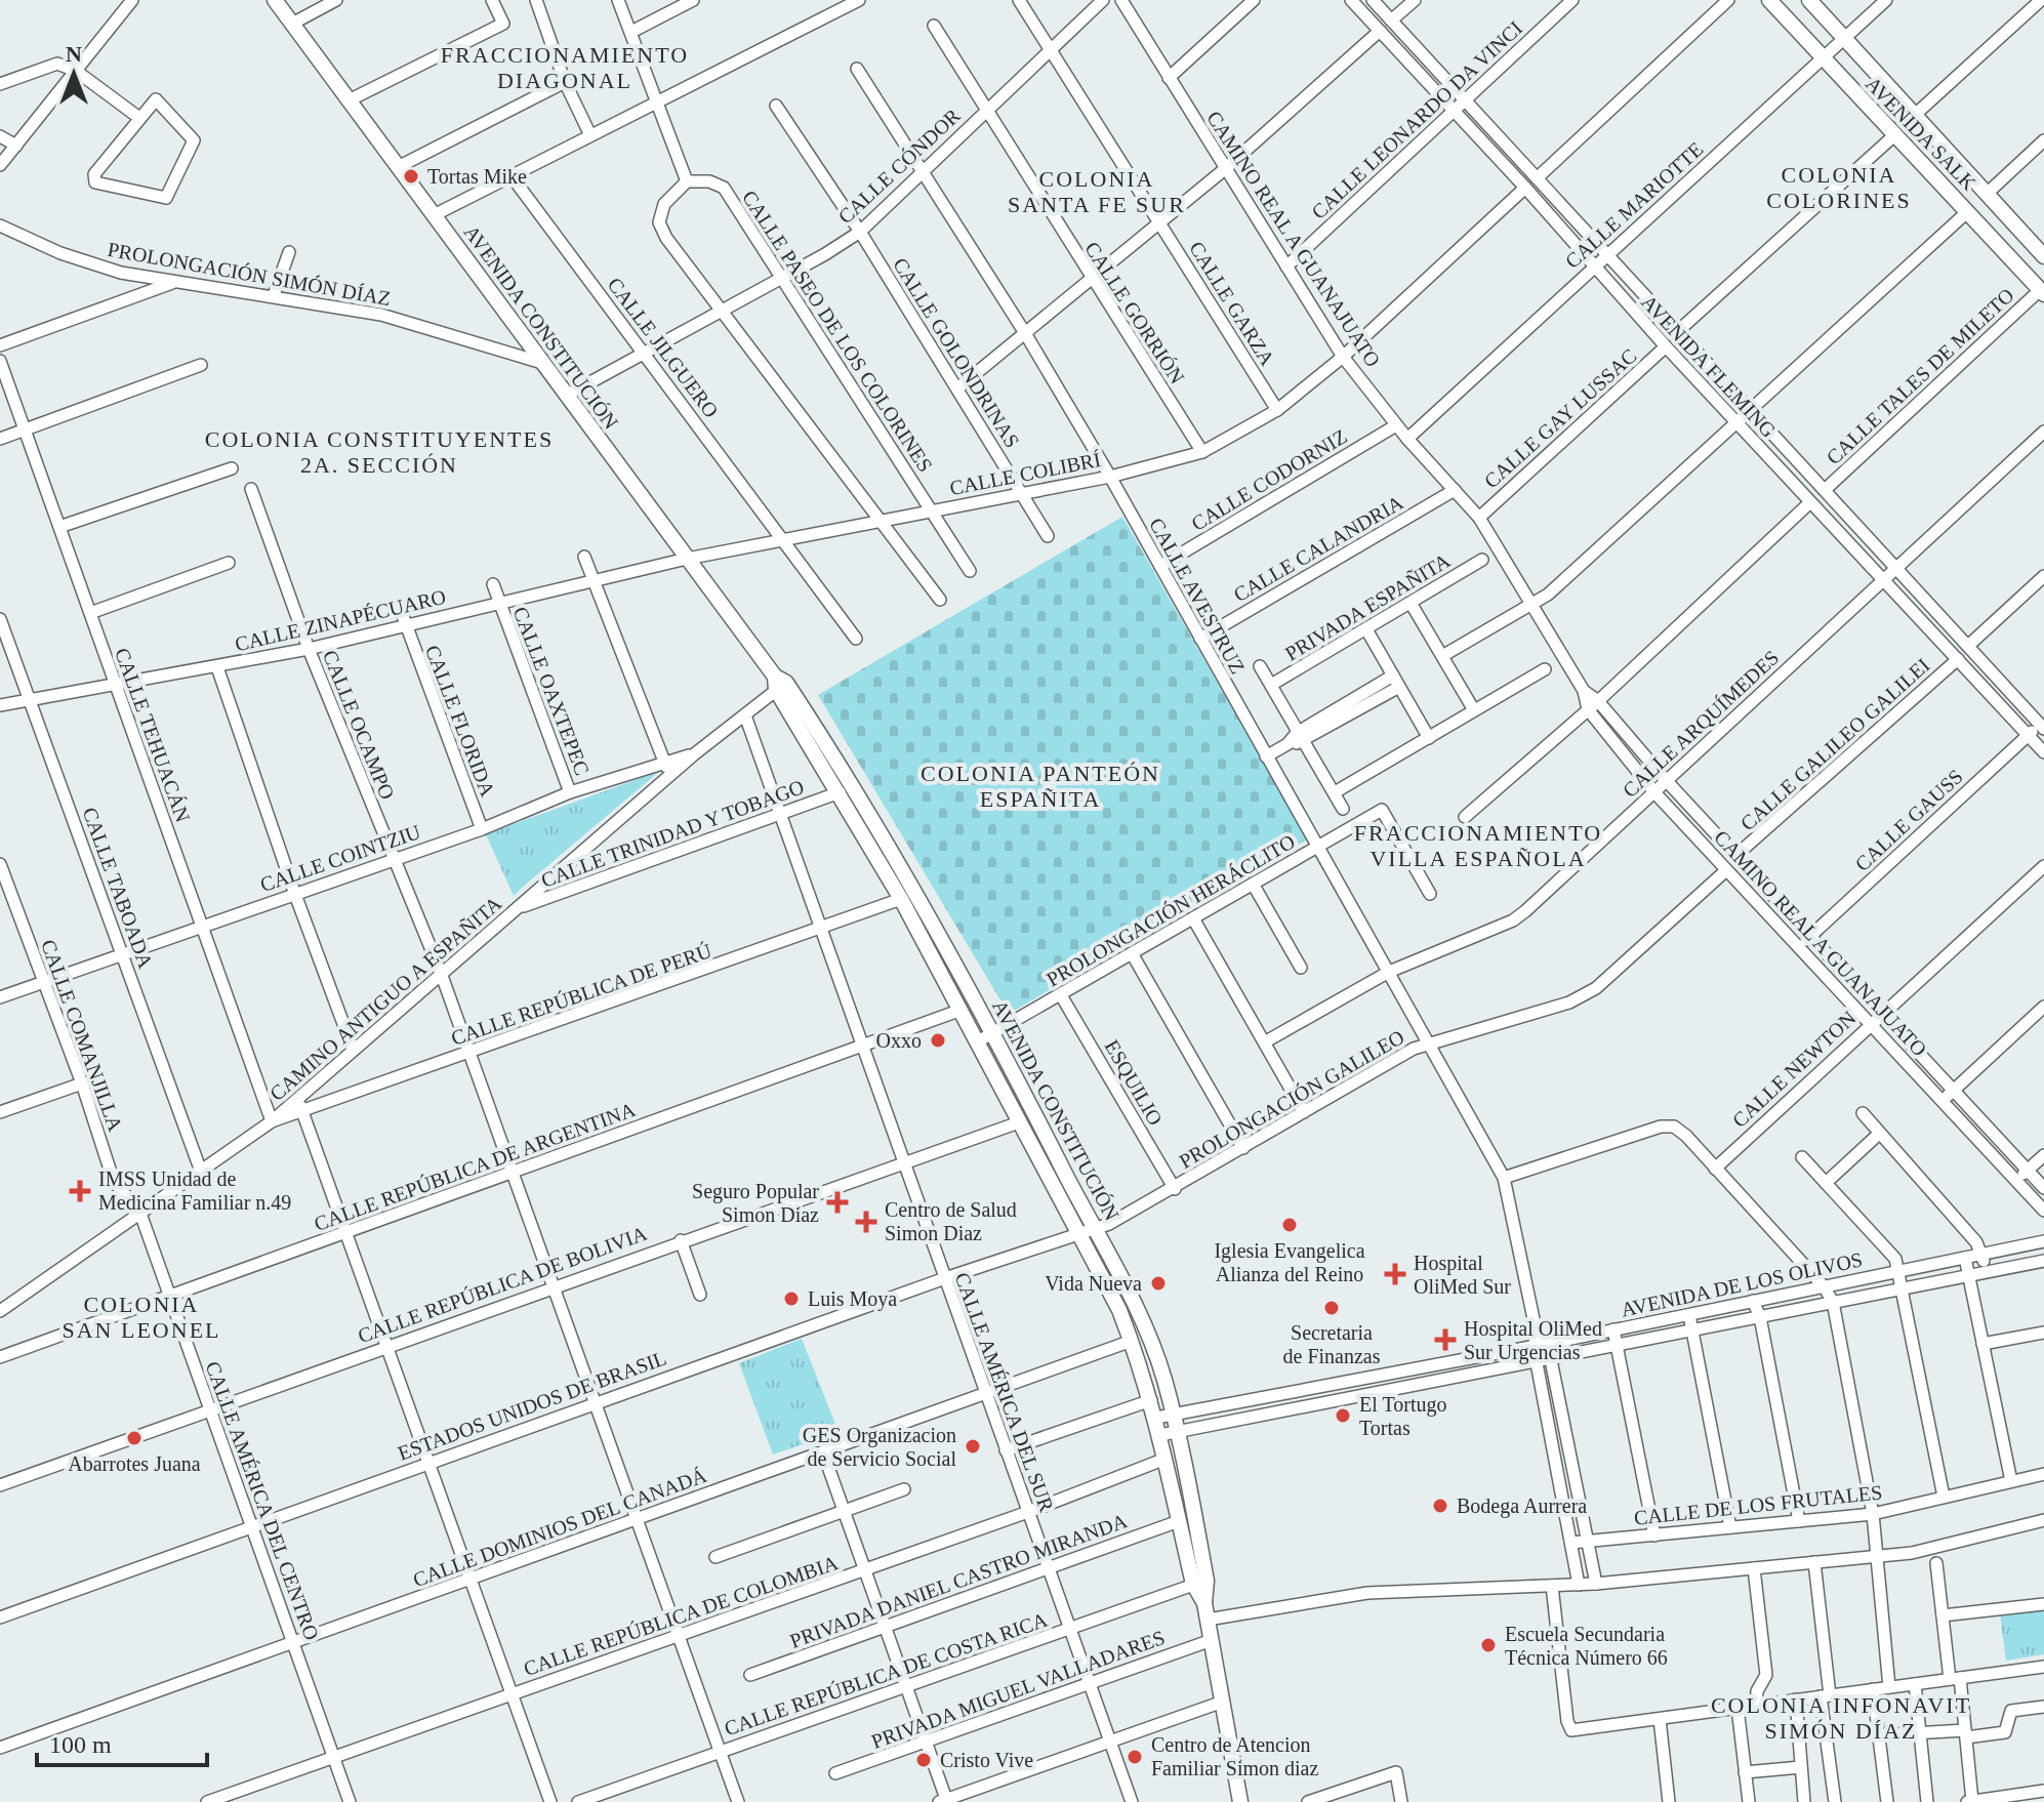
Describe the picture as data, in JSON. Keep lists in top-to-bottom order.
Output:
{
  "streets": {
    "main road": ["AVENIDA SALK", "AVENIDA CONSTITUCIÓN"],
    "street": [
      "CALLE LEONARDO DA VINCI",
      "CALLE CÓNDOR",
      "CALLE MARIOTTE",
      "CAMINO REAL A GUANAJUATO",
      "PROLONGACIÓN SIMÓN DÍAZ",
      "CALLE GARZA",
      "CALLE GORRIÓN",
      "CALLE PASEO DE LOS COLORINES",
      "CALLE JILGUERO",
      "CALLE GOLONDRINAS",
      "AVENIDA FLEMING",
      "CALLE TALES DE MILETO",
      "CALLE GAY LUSSAC",
      "CALLE COLIBRÍ",
      "CALLE CODORNIZ",
      "CALLE CALANDRIA",
      "CALLE AVESTRUZ",
      "PRIVADA ESPAÑITA",
      "CALLE ZINAPÉCUARO",
      "CALLE OAXTEPEC",
      "CALLE FLORIDA",
      "CALLE ARQUÍMEDES",
      "CALLE OCAMPO",
      "CALLE TEHUACÁN",
      "CALLE GALILEO GALILEI",
      "CALLE GAUSS",
      "CALLE TRINIDAD Y TOBAGO",
      "CALLE COINTZIU",
      "CALLE TABOADA",
      "PROLONGACIÓN HERÁCLITO",
      "CALLE REPÚBLICA DE PERÚ",
      "CAMINO ANTIGUO A ESPAÑITA",
      "CALLE COMANJILLA",
      "CALLE NEWTON",
      "ESQUILIO",
      "PROLONGACIÓN GALILEO",
      "CALLE REPÚBLICA DE ARGENTINA",
      "CALLE REPÚBLICA DE BOLIVIA",
      "AVENIDA DE LOS OLIVOS",
      "CALLE AMÉRICA DEL SUR",
      "ESTADOS UNIDOS DE BRASIL",
      "CALLE AMÉRICA DEL CENTRO",
      "CALLE DE LOS FRUTALES",
      "CALLE DOMINIOS DEL CANADÁ",
      "PRIVADA DANIEL CASTRO MIRANDA",
      "CALLE REPÚBLICA DE COLOMBIA",
      "CALLE REPÚBLICA DE COSTA RICA",
      "PRIVADA MIGUEL VALLADARES"
    ]
  },
  "crossings": [
    ["CALLE LEONARDO DA VINCI", "CAMINO REAL A GUANAJUATO"],
    ["CALLE LEONARDO DA VINCI", "AVENIDA FLEMING"],
    ["AVENIDA SALK", "CALLE MARIOTTE"],
    ["AVENIDA SALK", "CALLE TALES DE MILETO"],
    ["CALLE CÓNDOR", "CALLE GARZA"],
    ["CALLE CÓNDOR", "CALLE GORRIÓN"],
    ["CALLE CÓNDOR", "AVENIDA CONSTITUCIÓN"],
    ["CALLE CÓNDOR", "CALLE PASEO DE LOS COLORINES"],
    ["CALLE CÓNDOR", "CALLE JILGUERO"],
    ["CALLE CÓNDOR", "CALLE GOLONDRINAS"],
    ["CALLE CÓNDOR", "CALLE AVESTRUZ"],
    ["CALLE MARIOTTE", "CAMINO REAL A GUANAJUATO"],
    ["CALLE MARIOTTE", "AVENIDA FLEMING"],
    ["CAMINO REAL A GUANAJUATO", "CALLE GAY LUSSAC"],
    ["CAMINO REAL A GUANAJUATO", "CALLE COLIBRÍ"],
    ["CAMINO REAL A GUANAJUATO", "CALLE CODORNIZ"],
    ["CAMINO REAL A GUANAJUATO", "CALLE CALANDRIA"],
    ["CAMINO REAL A GUANAJUATO", "CALLE ARQUÍMEDES"],
    ["CAMINO REAL A GUANAJUATO", "CALLE GALILEO GALILEI"],
    ["CAMINO REAL A GUANAJUATO", "CALLE GAUSS"],
    ["CAMINO REAL A GUANAJUATO", "CALLE NEWTON"],
    ["CAMINO REAL A GUANAJUATO", "PROLONGACIÓN GALILEO"],
    ["PROLONGACIÓN SIMÓN DÍAZ", "AVENIDA CONSTITUCIÓN"],
    ["CALLE GARZA", "CALLE COLIBRÍ"],
    ["CALLE GORRIÓN", "CALLE COLIBRÍ"],
    ["AVENIDA CONSTITUCIÓN", "CALLE COLIBRÍ"],
    ["AVENIDA CONSTITUCIÓN", "CALLE ZINAPÉCUARO"],
    ["AVENIDA CONSTITUCIÓN", "CALLE TRINIDAD Y TOBAGO"],
    ["AVENIDA CONSTITUCIÓN", "PROLONGACIÓN HERÁCLITO"],
    ["AVENIDA CONSTITUCIÓN", "CALLE REPÚBLICA DE PERÚ"],
    ["AVENIDA CONSTITUCIÓN", "CAMINO ANTIGUO A ESPAÑITA"],
    ["AVENIDA CONSTITUCIÓN", "PROLONGACIÓN GALILEO"],
    ["AVENIDA CONSTITUCIÓN", "CALLE REPÚBLICA DE ARGENTINA"],
    ["AVENIDA CONSTITUCIÓN", "CALLE REPÚBLICA DE BOLIVIA"],
    ["AVENIDA CONSTITUCIÓN", "AVENIDA DE LOS OLIVOS"],
    ["AVENIDA CONSTITUCIÓN", "ESTADOS UNIDOS DE BRASIL"],
    ["AVENIDA CONSTITUCIÓN", "CALLE DOMINIOS DEL CANADÁ"],
    ["AVENIDA CONSTITUCIÓN", "PRIVADA DANIEL CASTRO MIRANDA"],
    ["AVENIDA CONSTITUCIÓN", "CALLE REPÚBLICA DE COLOMBIA"],
    ["AVENIDA CONSTITUCIÓN", "CALLE REPÚBLICA DE COSTA RICA"],
    ["AVENIDA CONSTITUCIÓN", "PRIVADA MIGUEL VALLADARES"],
    ["CALLE PASEO DE LOS COLORINES", "CALLE COLIBRÍ"],
    ["CALLE JILGUERO", "CALLE COLIBRÍ"],
    ["CALLE GOLONDRINAS", "CALLE COLIBRÍ"],
    ["AVENIDA FLEMING", "CALLE TALES DE MILETO"],
    ["AVENIDA FLEMING", "CALLE GAY LUSSAC"],
    ["AVENIDA FLEMING", "CALLE COLIBRÍ"],
    ["AVENIDA FLEMING", "CALLE ARQUÍMEDES"],
    ["AVENIDA FLEMING", "CALLE GALILEO GALILEI"],
    ["AVENIDA FLEMING", "CALLE GAUSS"],
    ["CALLE COLIBRÍ", "CALLE AVESTRUZ"],
    ["CALLE COLIBRÍ", "CALLE ZINAPÉCUARO"],
    ["CALLE CODORNIZ", "CALLE AVESTRUZ"],
    ["CALLE CALANDRIA", "CALLE AVESTRUZ"],
    ["CALLE AVESTRUZ", "CALLE ARQUÍMEDES"],
    ["CALLE AVESTRUZ", "PROLONGACIÓN HERÁCLITO"],
    ["CALLE AVESTRUZ", "PROLONGACIÓN GALILEO"],
    ["CALLE ZINAPÉCUARO", "CALLE OAXTEPEC"],
    ["CALLE ZINAPÉCUARO", "CALLE FLORIDA"],
    ["CALLE ZINAPÉCUARO", "CALLE OCAMPO"],
    ["CALLE ZINAPÉCUARO", "CALLE TEHUACÁN"],
    ["CALLE ZINAPÉCUARO", "CALLE TABOADA"],
    ["CALLE OAXTEPEC", "CALLE COINTZIU"],
    ["CALLE FLORIDA", "CALLE COINTZIU"],
    ["CALLE OCAMPO", "CALLE COINTZIU"],
    ["CALLE OCAMPO", "CALLE REPÚBLICA DE PERÚ"],
    ["CALLE OCAMPO", "CAMINO ANTIGUO A ESPAÑITA"],
    ["CALLE OCAMPO", "CALLE REPÚBLICA DE ARGENTINA"],
    ["CALLE OCAMPO", "CALLE REPÚBLICA DE BOLIVIA"],
    ["CALLE OCAMPO", "ESTADOS UNIDOS DE BRASIL"],
    ["CALLE OCAMPO", "CALLE DOMINIOS DEL CANADÁ"],
    ["CALLE OCAMPO", "CALLE REPÚBLICA DE COLOMBIA"],
    ["CALLE OCAMPO", "CALLE REPÚBLICA DE COSTA RICA"],
    ["CALLE TEHUACÁN", "CALLE COINTZIU"],
    ["CALLE TEHUACÁN", "CALLE REPÚBLICA DE PERÚ"],
    ["CALLE TEHUACÁN", "CAMINO ANTIGUO A ESPAÑITA"],
    ["CALLE TRINIDAD Y TOBAGO", "CAMINO ANTIGUO A ESPAÑITA"],
    ["CALLE TRINIDAD Y TOBAGO", "CALLE AMÉRICA DEL SUR"],
    ["CALLE COINTZIU", "CALLE TABOADA"],
    ["CALLE COINTZIU", "CAMINO ANTIGUO A ESPAÑITA"],
    ["CALLE COINTZIU", "CALLE COMANJILLA"],
    ["CALLE TABOADA", "CAMINO ANTIGUO A ESPAÑITA"],
    ["PROLONGACIÓN HERÁCLITO", "ESQUILIO"],
    ["CALLE REPÚBLICA DE PERÚ", "CAMINO ANTIGUO A ESPAÑITA"],
    ["CALLE REPÚBLICA DE PERÚ", "CALLE AMÉRICA DEL SUR"],
    ["CAMINO ANTIGUO A ESPAÑITA", "CALLE COMANJILLA"],
    ["CAMINO ANTIGUO A ESPAÑITA", "CALLE AMÉRICA DEL SUR"],
    ["CAMINO ANTIGUO A ESPAÑITA", "CALLE AMÉRICA DEL CENTRO"],
    ["CALLE COMANJILLA", "CALLE AMÉRICA DEL CENTRO"],
    ["ESQUILIO", "PROLONGACIÓN GALILEO"],
    ["PROLONGACIÓN GALILEO", "ESTADOS UNIDOS DE BRASIL"],
    ["CALLE REPÚBLICA DE ARGENTINA", "CALLE AMÉRICA DEL SUR"],
    ["CALLE REPÚBLICA DE ARGENTINA", "CALLE AMÉRICA DEL CENTRO"],
    ["CALLE REPÚBLICA DE BOLIVIA", "CALLE AMÉRICA DEL SUR"],
    ["CALLE REPÚBLICA DE BOLIVIA", "CALLE AMÉRICA DEL CENTRO"],
    ["CALLE AMÉRICA DEL SUR", "ESTADOS UNIDOS DE BRASIL"],
    ["CALLE AMÉRICA DEL SUR", "CALLE DOMINIOS DEL CANADÁ"],
    ["CALLE AMÉRICA DEL SUR", "PRIVADA DANIEL CASTRO MIRANDA"],
    ["CALLE AMÉRICA DEL SUR", "CALLE REPÚBLICA DE COLOMBIA"],
    ["CALLE AMÉRICA DEL SUR", "CALLE REPÚBLICA DE COSTA RICA"],
    ["CALLE AMÉRICA DEL SUR", "PRIVADA MIGUEL VALLADARES"],
    ["ESTADOS UNIDOS DE BRASIL", "CALLE AMÉRICA DEL CENTRO"],
    ["CALLE AMÉRICA DEL CENTRO", "CALLE DOMINIOS DEL CANADÁ"],
    ["CALLE AMÉRICA DEL CENTRO", "CALLE REPÚBLICA DE COLOMBIA"]
  ],
  "districts": [
    "FRACCIONAMIENTO DIAGONAL",
    "COLONIA COLORINES",
    "COLONIA SANTA FE SUR",
    "COLONIA CONSTITUYENTES 2A. SECCIÓN",
    "COLONIA PANTEÓN ESPAÑITA",
    "FRACCIONAMIENTO VILLA ESPAÑOLA",
    "COLONIA SAN LEONEL",
    "COLONIA INFONAVIT SIMÓN DÍAZ"
  ],
  "places": {
    "other": [
      "Tortas Mike",
      "Oxxo",
      "Iglesia Evangelica Alianza del Reino",
      "Vida Nueva",
      "Luis Moya",
      "Secretaria de Finanzas",
      "El Tortugo Tortas",
      "Abarrotes Juana",
      "GES Organizacion de Servicio Social",
      "Bodega Aurrera",
      "Escuela Secundaria Técnica Número 66",
      "Centro de Atencion Familiar Simon diaz",
      "Cristo Vive"
    ],
    "health": [
      "IMSS Unidad de Medicina Familiar n.49",
      "Seguro Popular Simon Diaz",
      "Centro de Salud Simon Diaz",
      "Hospital OliMed Sur",
      "Hospital OliMed Sur Urgencias"
    ]
  },
  "scale_bar": "100 m",
  "north": "top"
}
